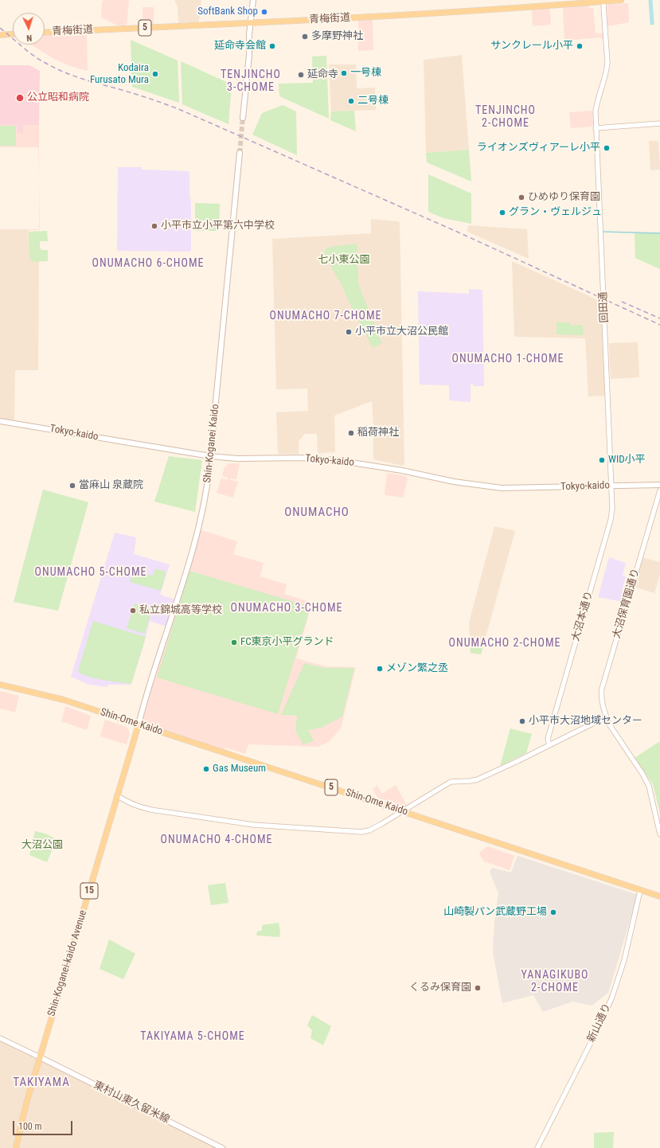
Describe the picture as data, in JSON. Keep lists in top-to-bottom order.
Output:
{
  "streets": {
    "main road": [
      "青梅街道",
      "5",
      "Tokyo-kaido",
      "Shin-Koganei Kaido",
      "Shin-Ome Kaido",
      "15",
      "Shin-Koganei-kaido Avenue",
      "東村山東久留米線"
    ],
    "street": [
      "回田通",
      "大沼保育園通り",
      "大沼本通り",
      "新山通り"
    ]
  },
  "crossings": [
    ["青梅街道", "回田通"],
    ["回田通", "Tokyo-kaido"],
    ["回田通", "大沼本通り"],
    ["Tokyo-kaido", "Shin-Koganei Kaido"],
    ["Tokyo-kaido", "大沼本通り"],
    ["Shin-Koganei Kaido", "Shin-Ome Kaido"],
    ["Shin-Koganei Kaido", "Shin-Koganei-kaido Avenue"],
    ["Shin-Ome Kaido", "Shin-Koganei-kaido Avenue"],
    ["Shin-Ome Kaido", "新山通り"],
    ["Shin-Koganei-kaido Avenue", "東村山東久留米線"]
  ],
  "districts": [
    "TENJINCHO 3-CHOME",
    "TENJINCHO 2-CHOME",
    "ONUMACHO 6-CHOME",
    "ONUMACHO 7-CHOME",
    "ONUMACHO 1-CHOME",
    "ONUMACHO",
    "ONUMACHO 5-CHOME",
    "ONUMACHO 3-CHOME",
    "ONUMACHO 2-CHOME",
    "ONUMACHO 4-CHOME",
    "YANAGIKUBO 2-CHOME",
    "TAKIYAMA 5-CHOME",
    "TAKIYAMA"
  ],
  "parks": ["七小東公園", "大沼公園"],
  "places": [
    "SoftBank Shop",
    "多摩野神社",
    "延命寺会館",
    "サンクレール小平",
    "一号棟",
    "Kodaira Furusato Mura",
    "延命寺",
    "公立昭和病院",
    "二号棟",
    "ライオンズヴィアーレ小平",
    "ひめゆり保育園",
    "グラン・ヴェルジュ",
    "小平市立小平第六中学校",
    "小平市立大沼公民館",
    "稲荷神社",
    "WID小平",
    "當麻山 泉蔵院",
    "私立錦城高等学校",
    "FC東京小平グランド",
    "メゾン繁之丞",
    "小平市大沼地域センター",
    "Gas Museum",
    "山崎製パン武蔵野工場",
    "くるみ保育園"
  ],
  "scale_bar": "100 m",
  "north": "bottom"
}
